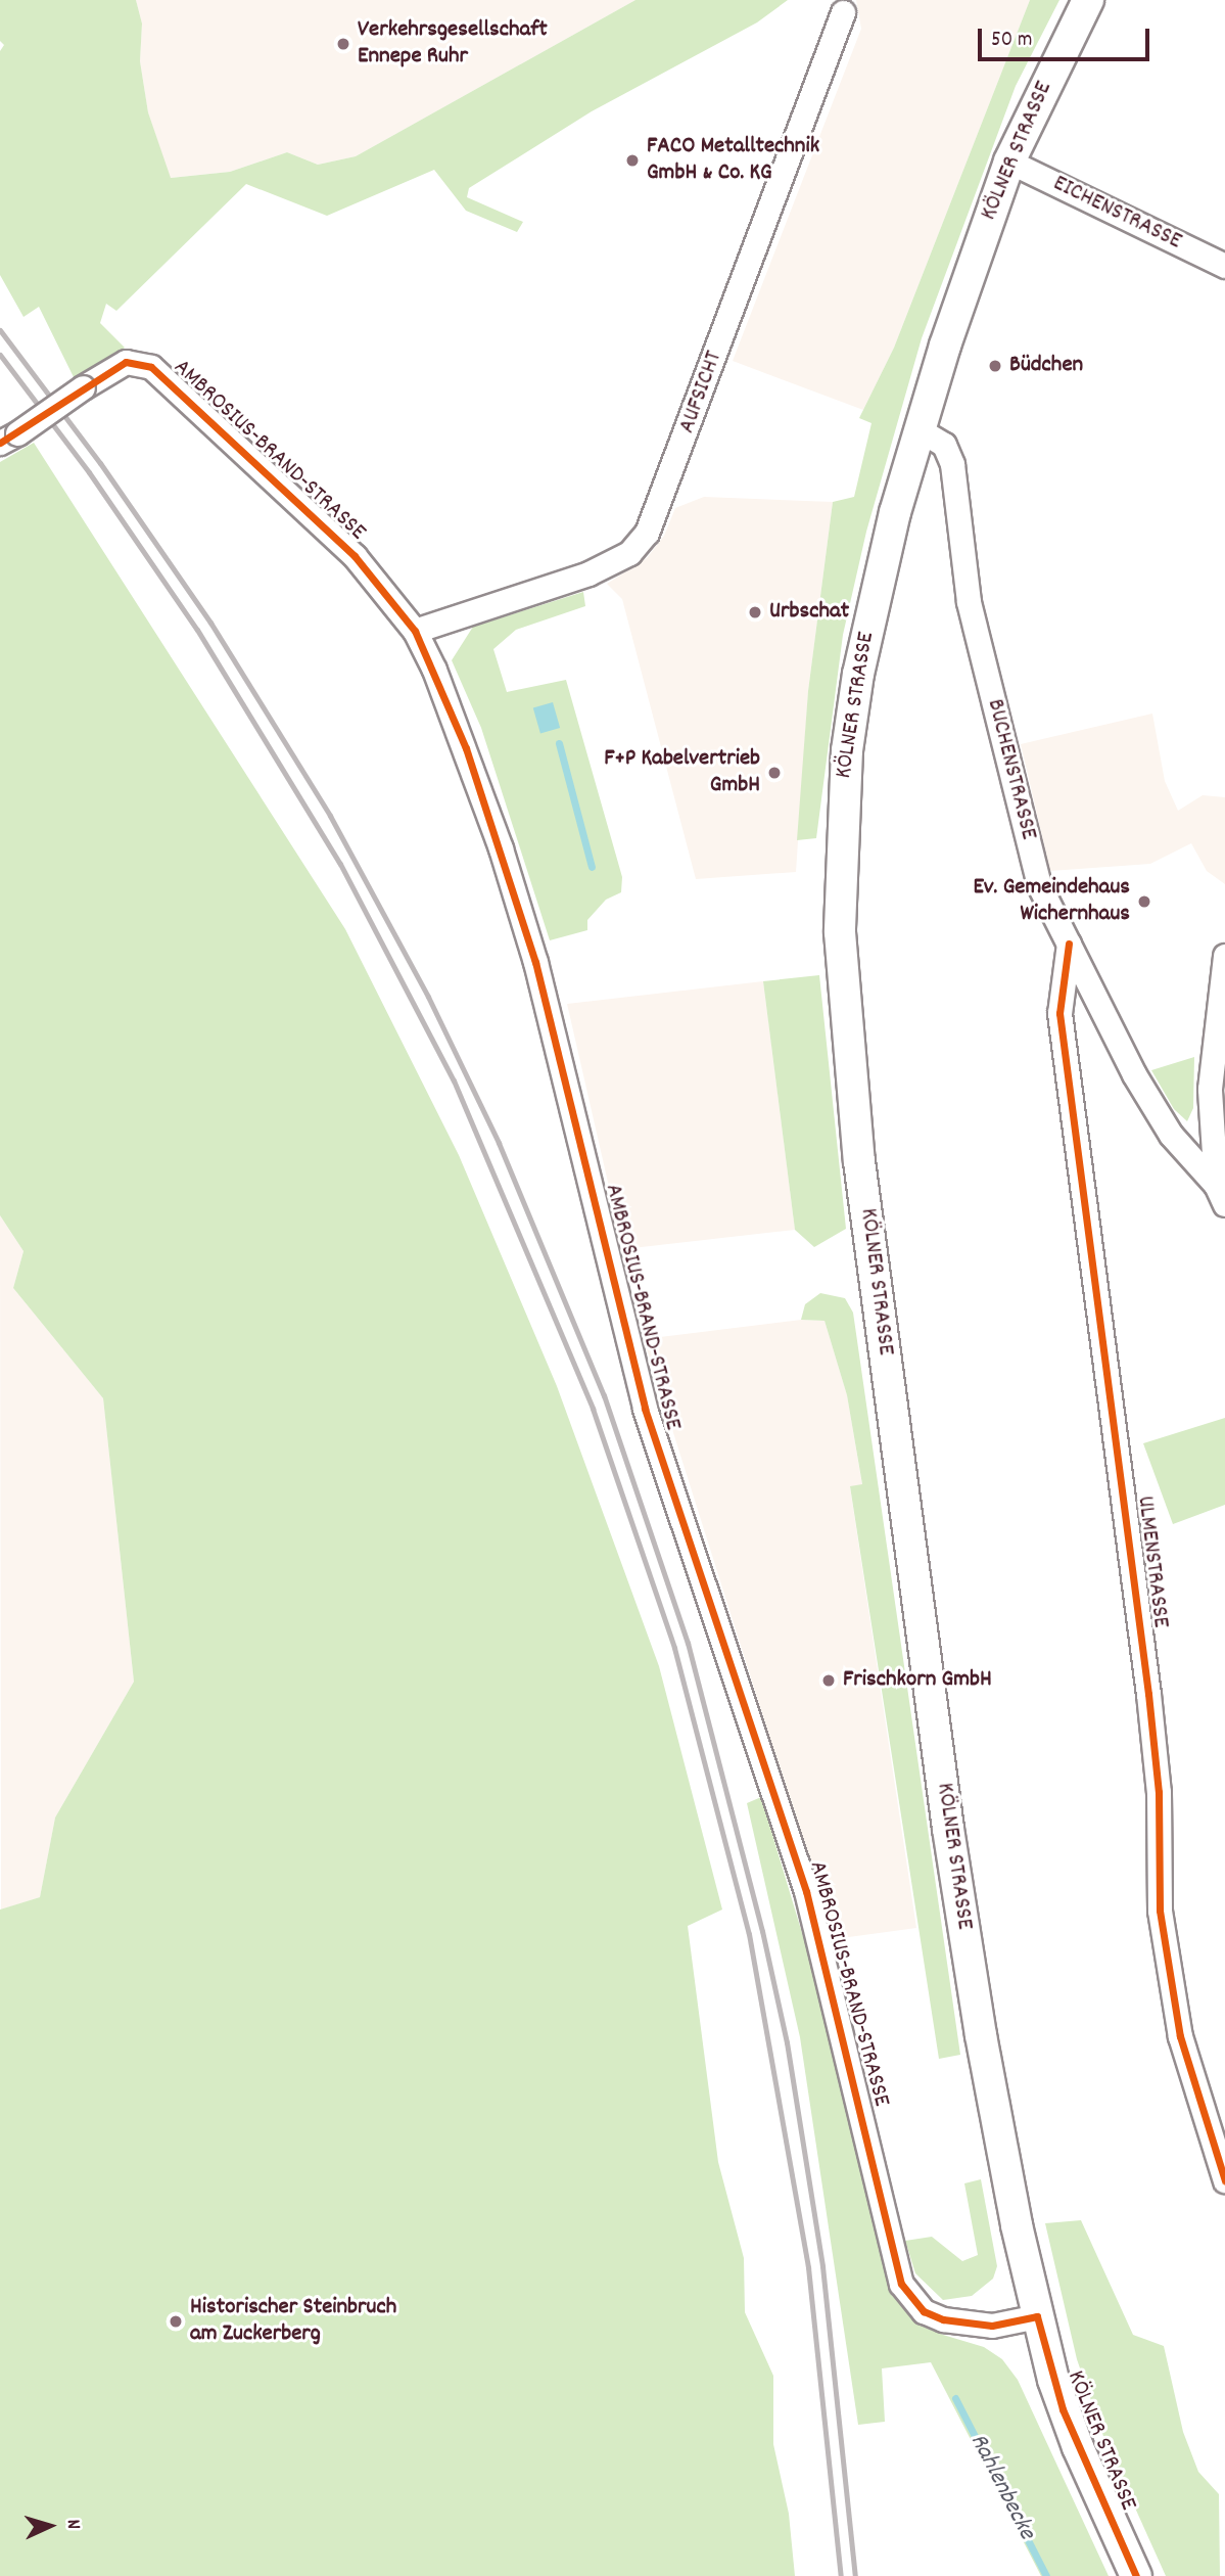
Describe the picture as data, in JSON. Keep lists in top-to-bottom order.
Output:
{
  "streets": {
    "main road": ["KÖLNER STRASSE"],
    "street": [
      "EICHENSTRASSE",
      "AUFSICHT",
      "AMBROSIUS-BRAND-STRASSE",
      "BUCHENSTRASSE",
      "ULMENSTRASSE"
    ]
  },
  "crossings": [
    ["KÖLNER STRASSE", "EICHENSTRASSE"],
    ["KÖLNER STRASSE", "AMBROSIUS-BRAND-STRASSE"],
    ["KÖLNER STRASSE", "BUCHENSTRASSE"],
    ["AUFSICHT", "AMBROSIUS-BRAND-STRASSE"],
    ["BUCHENSTRASSE", "ULMENSTRASSE"]
  ],
  "water": ["Rahlenbecke"],
  "places": [
    "Verkehrsgesellschaft Ennepe Ruhr",
    "FACO Metalltechnik GmbH & Co. KG",
    "Büdchen",
    "Urbschat",
    "F+P Kabelvertrieb GmbH",
    "Ev. Gemeindehaus Wichernhaus",
    "Frischkorn GmbH",
    "Historischer Steinbruch am Zuckerberg"
  ],
  "scale_bar": "50 m",
  "north": "right"
}
